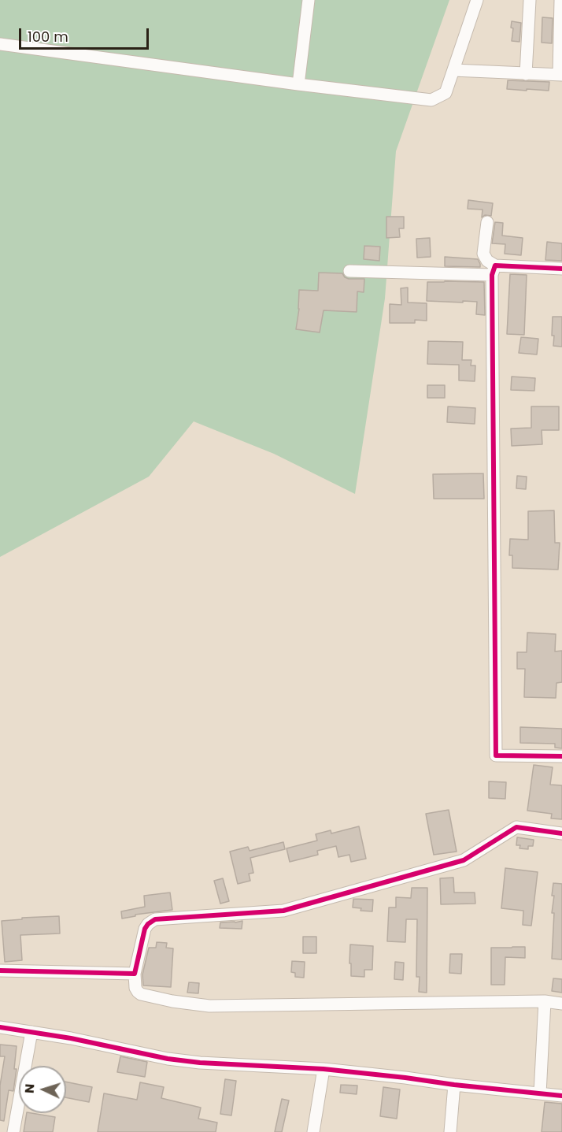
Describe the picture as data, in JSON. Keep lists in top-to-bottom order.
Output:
{
  "scale_bar": "100 m",
  "north": "left"
}
